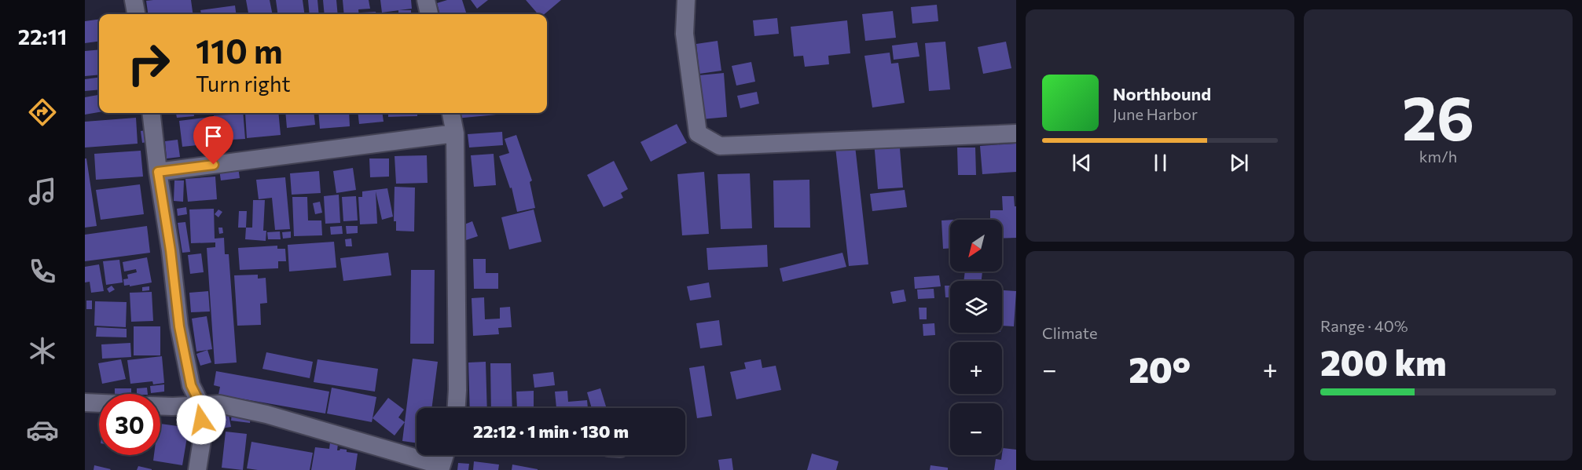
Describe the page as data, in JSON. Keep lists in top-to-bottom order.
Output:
{
  "north": "bottom left",
  "page": {
    "tabs": "22:11",
    "tile": [
      ["26", "km/h"],
      "Climate",
      ["Range · 40%", "200 km"]
    ],
    "turn": ["110 m", "Turn right"],
    "song": ["Northbound", "June Harbor"],
    "map_buttons": ["+", "−"],
    "heat": ["−", "20°", "+"],
    "limit": "30",
    "trip": "22:12 · 1 min · 130 m"
  }
}
